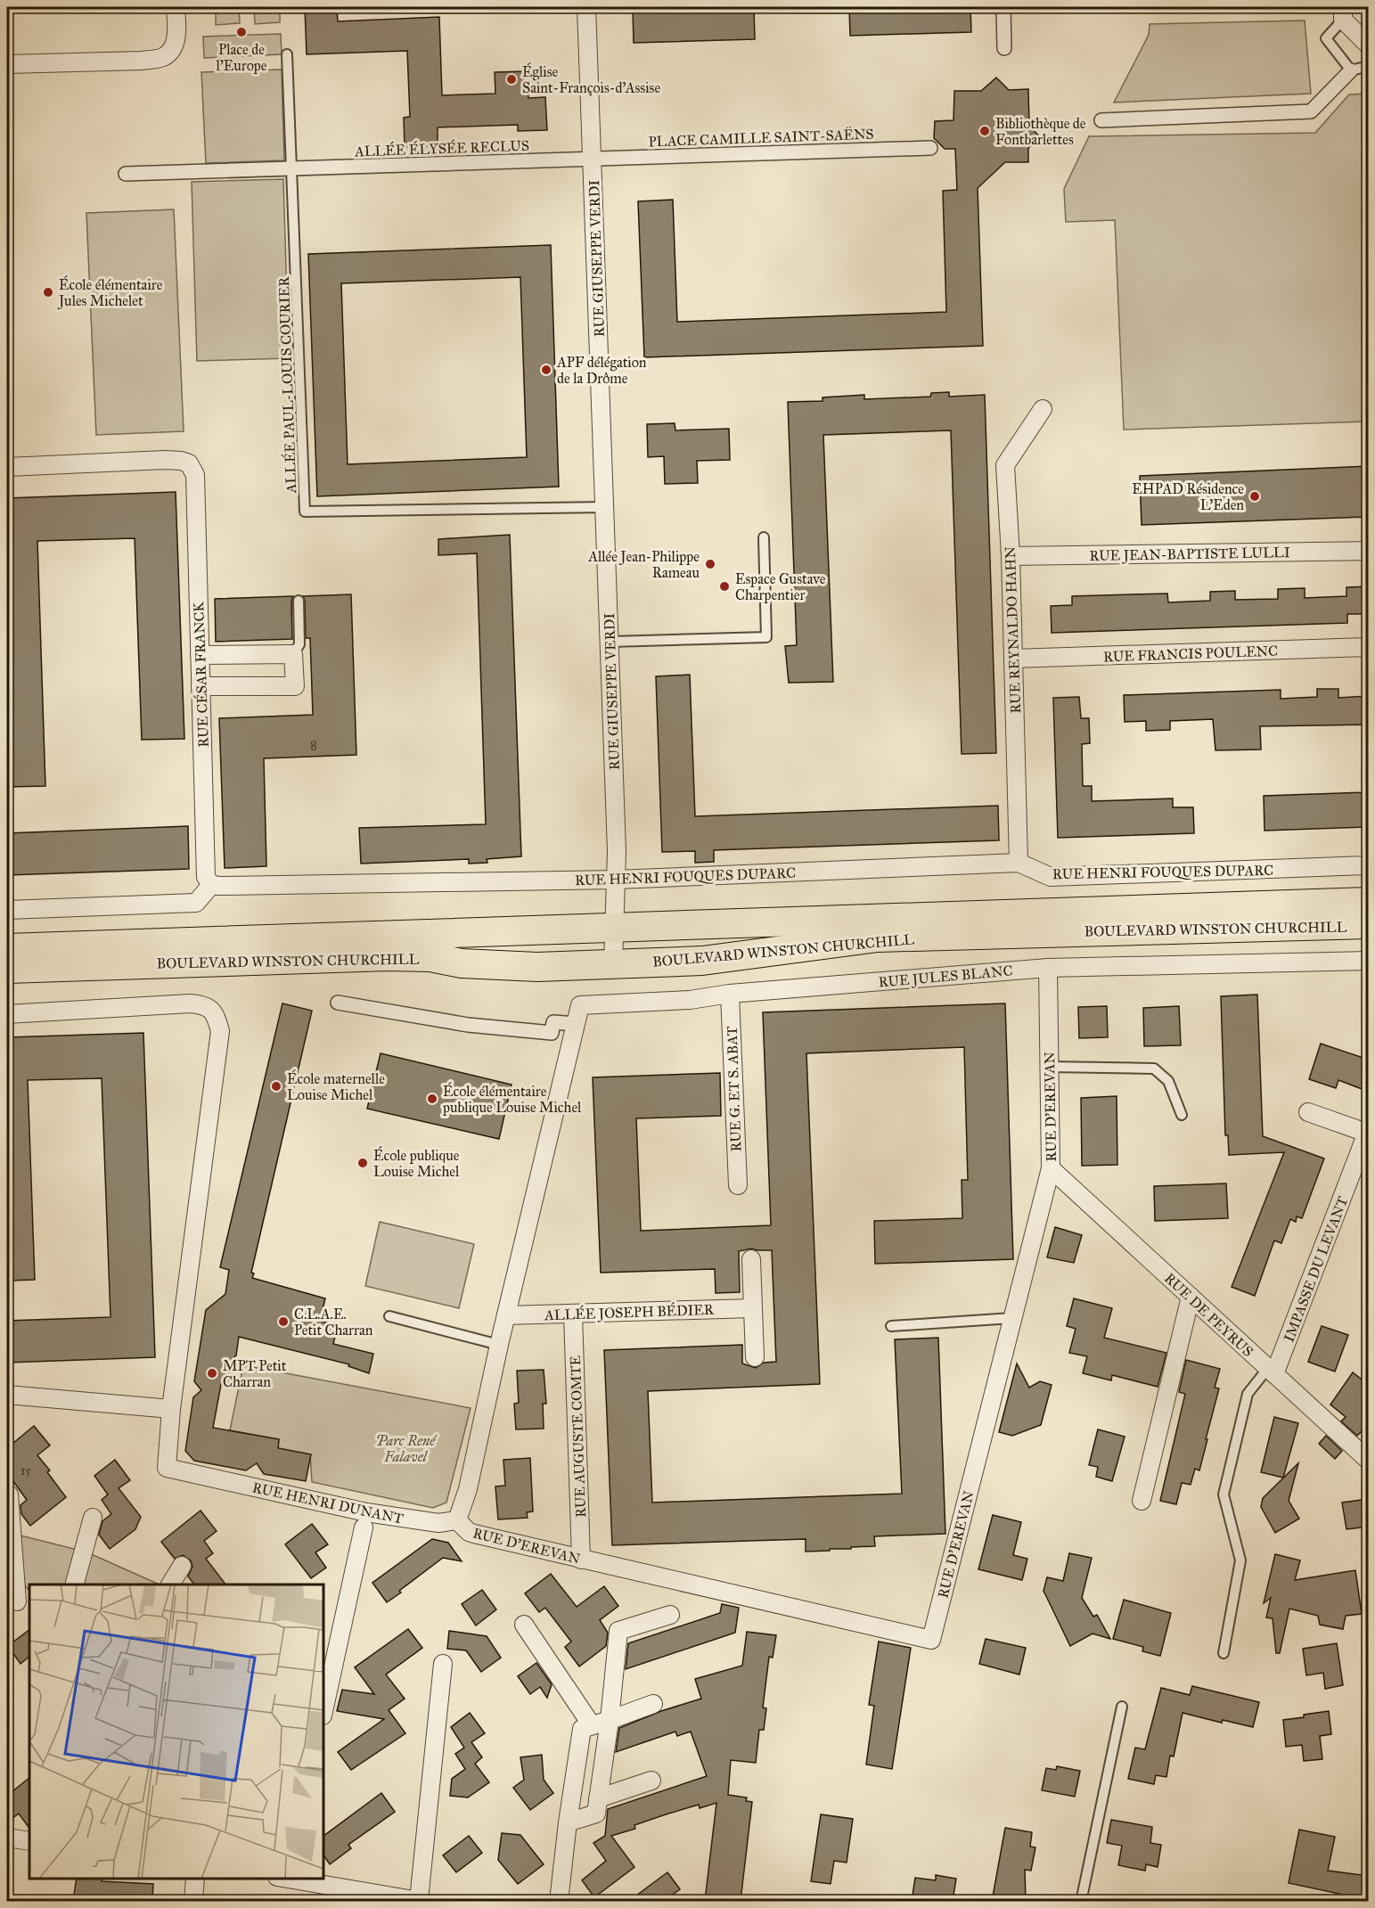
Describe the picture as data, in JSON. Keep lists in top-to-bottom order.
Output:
{
  "streets": {
    "main road": ["BOULEVARD WINSTON CHURCHILL"],
    "street": [
      "PLACE CAMILLE SAINT-SAËNS",
      "ALLÉE ÉLYSÉE RECLUS",
      "RUE GIUSEPPE VERDI",
      "RUE JEAN-BAPTISTE LULLI",
      "RUE REYNALDO HAHN",
      "RUE FRANCIS POULENC",
      "RUE CÉSAR FRANCK",
      "RUE HENRI FOUQUES DUPARC",
      "RUE JULES BLANC",
      "RUE G. ET S. ABAT",
      "RUE D'EREVAN",
      "IMPASSE DU LEVANT",
      "ALLÉE JOSEPH BÉDIER",
      "RUE DE PEYRUS",
      "RUE AUGUSTE COMTE",
      "RUE HENRI DUNANT"
    ],
    "lane": ["ALLÉE PAUL-LOUIS COURIER"]
  },
  "crossings": [
    ["PLACE CAMILLE SAINT-SAËNS", "ALLÉE ÉLYSÉE RECLUS"],
    ["PLACE CAMILLE SAINT-SAËNS", "RUE GIUSEPPE VERDI"],
    ["ALLÉE ÉLYSÉE RECLUS", "RUE GIUSEPPE VERDI"],
    ["ALLÉE ÉLYSÉE RECLUS", "ALLÉE PAUL-LOUIS COURIER"],
    ["RUE GIUSEPPE VERDI", "ALLÉE PAUL-LOUIS COURIER"],
    ["RUE GIUSEPPE VERDI", "RUE HENRI FOUQUES DUPARC"],
    ["RUE GIUSEPPE VERDI", "BOULEVARD WINSTON CHURCHILL"],
    ["RUE JEAN-BAPTISTE LULLI", "RUE REYNALDO HAHN"],
    ["RUE REYNALDO HAHN", "RUE FRANCIS POULENC"],
    ["RUE REYNALDO HAHN", "RUE HENRI FOUQUES DUPARC"],
    ["RUE CÉSAR FRANCK", "RUE HENRI FOUQUES DUPARC"],
    ["RUE JULES BLANC", "RUE G. ET S. ABAT"],
    ["RUE JULES BLANC", "RUE D'EREVAN"],
    ["RUE JULES BLANC", "ALLÉE JOSEPH BÉDIER"],
    ["RUE D'EREVAN", "RUE DE PEYRUS"],
    ["RUE D'EREVAN", "RUE AUGUSTE COMTE"],
    ["RUE D'EREVAN", "RUE HENRI DUNANT"],
    ["IMPASSE DU LEVANT", "RUE DE PEYRUS"],
    ["ALLÉE JOSEPH BÉDIER", "RUE AUGUSTE COMTE"]
  ],
  "parks": ["Parc René Falavel"],
  "places": [
    "Place de l'Europe",
    "Église Saint-François-d'Assise",
    "Bibliothèque de Fontbarlettes",
    "École élémentaire Jules Michelet",
    "APF délégation de la Drôme",
    "EHPAD Résidence L'Eden",
    "Allée Jean-Philippe Rameau",
    "Espace Gustave Charpentier",
    "École maternelle Louise Michel",
    "École élémentaire publique Louise Michel",
    "École publique Louise Michel",
    "C.L.A.E. Petit Charran",
    "MPT Petit Charran"
  ],
  "house_numbers": ["8", "15"]
}
